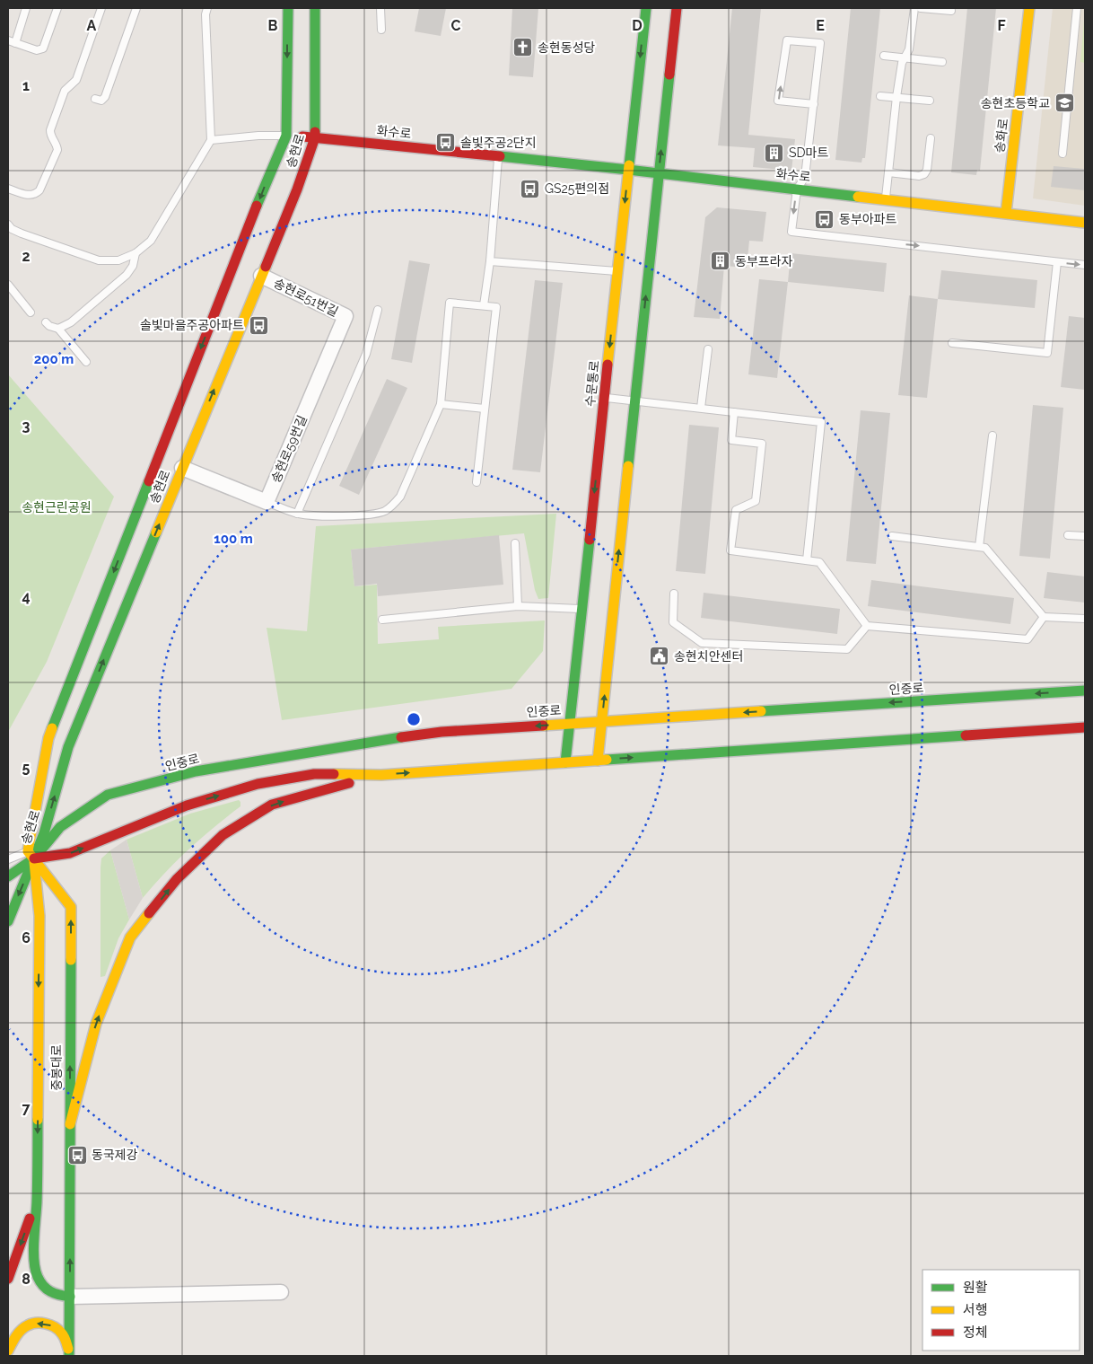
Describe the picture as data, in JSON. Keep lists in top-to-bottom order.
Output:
{
  "streets": {
    "street": [
      "화수로",
      "송화로",
      "송현로",
      "송현로51번길",
      "수문통로",
      "송현로59번길",
      "인중로",
      "중봉대로"
    ]
  },
  "crossings": [
    ["화수로", "송화로"],
    ["화수로", "송현로"],
    ["화수로", "수문통로"],
    ["송현로", "송현로51번길"],
    ["송현로", "인중로"],
    ["송현로", "중봉대로"],
    ["송현로51번길", "송현로59번길"],
    ["수문통로", "인중로"],
    ["인중로", "중봉대로"]
  ],
  "parks": ["송현근린공원"],
  "places": {
    "church": ["송현동성당"],
    "school or university": ["송현초등학교"],
    "bus stop": [
      "솔빛주공2단지",
      "GS25편의점",
      "동부아파트",
      "솔빛마을주공아파트",
      "동국제강"
    ],
    "building": ["SD마트", "동부프라자"],
    "public building": ["송현치안센터"]
  },
  "legend": ["원활", "서행", "정체"],
  "grid": {
    "columns": [
      "A",
      "B",
      "C",
      "D",
      "E",
      "F"
    ],
    "rows": [
      "1",
      "2",
      "3",
      "4",
      "5",
      "6",
      "7",
      "8"
    ]
  },
  "rings": ["200 m", "100 m"]
}
